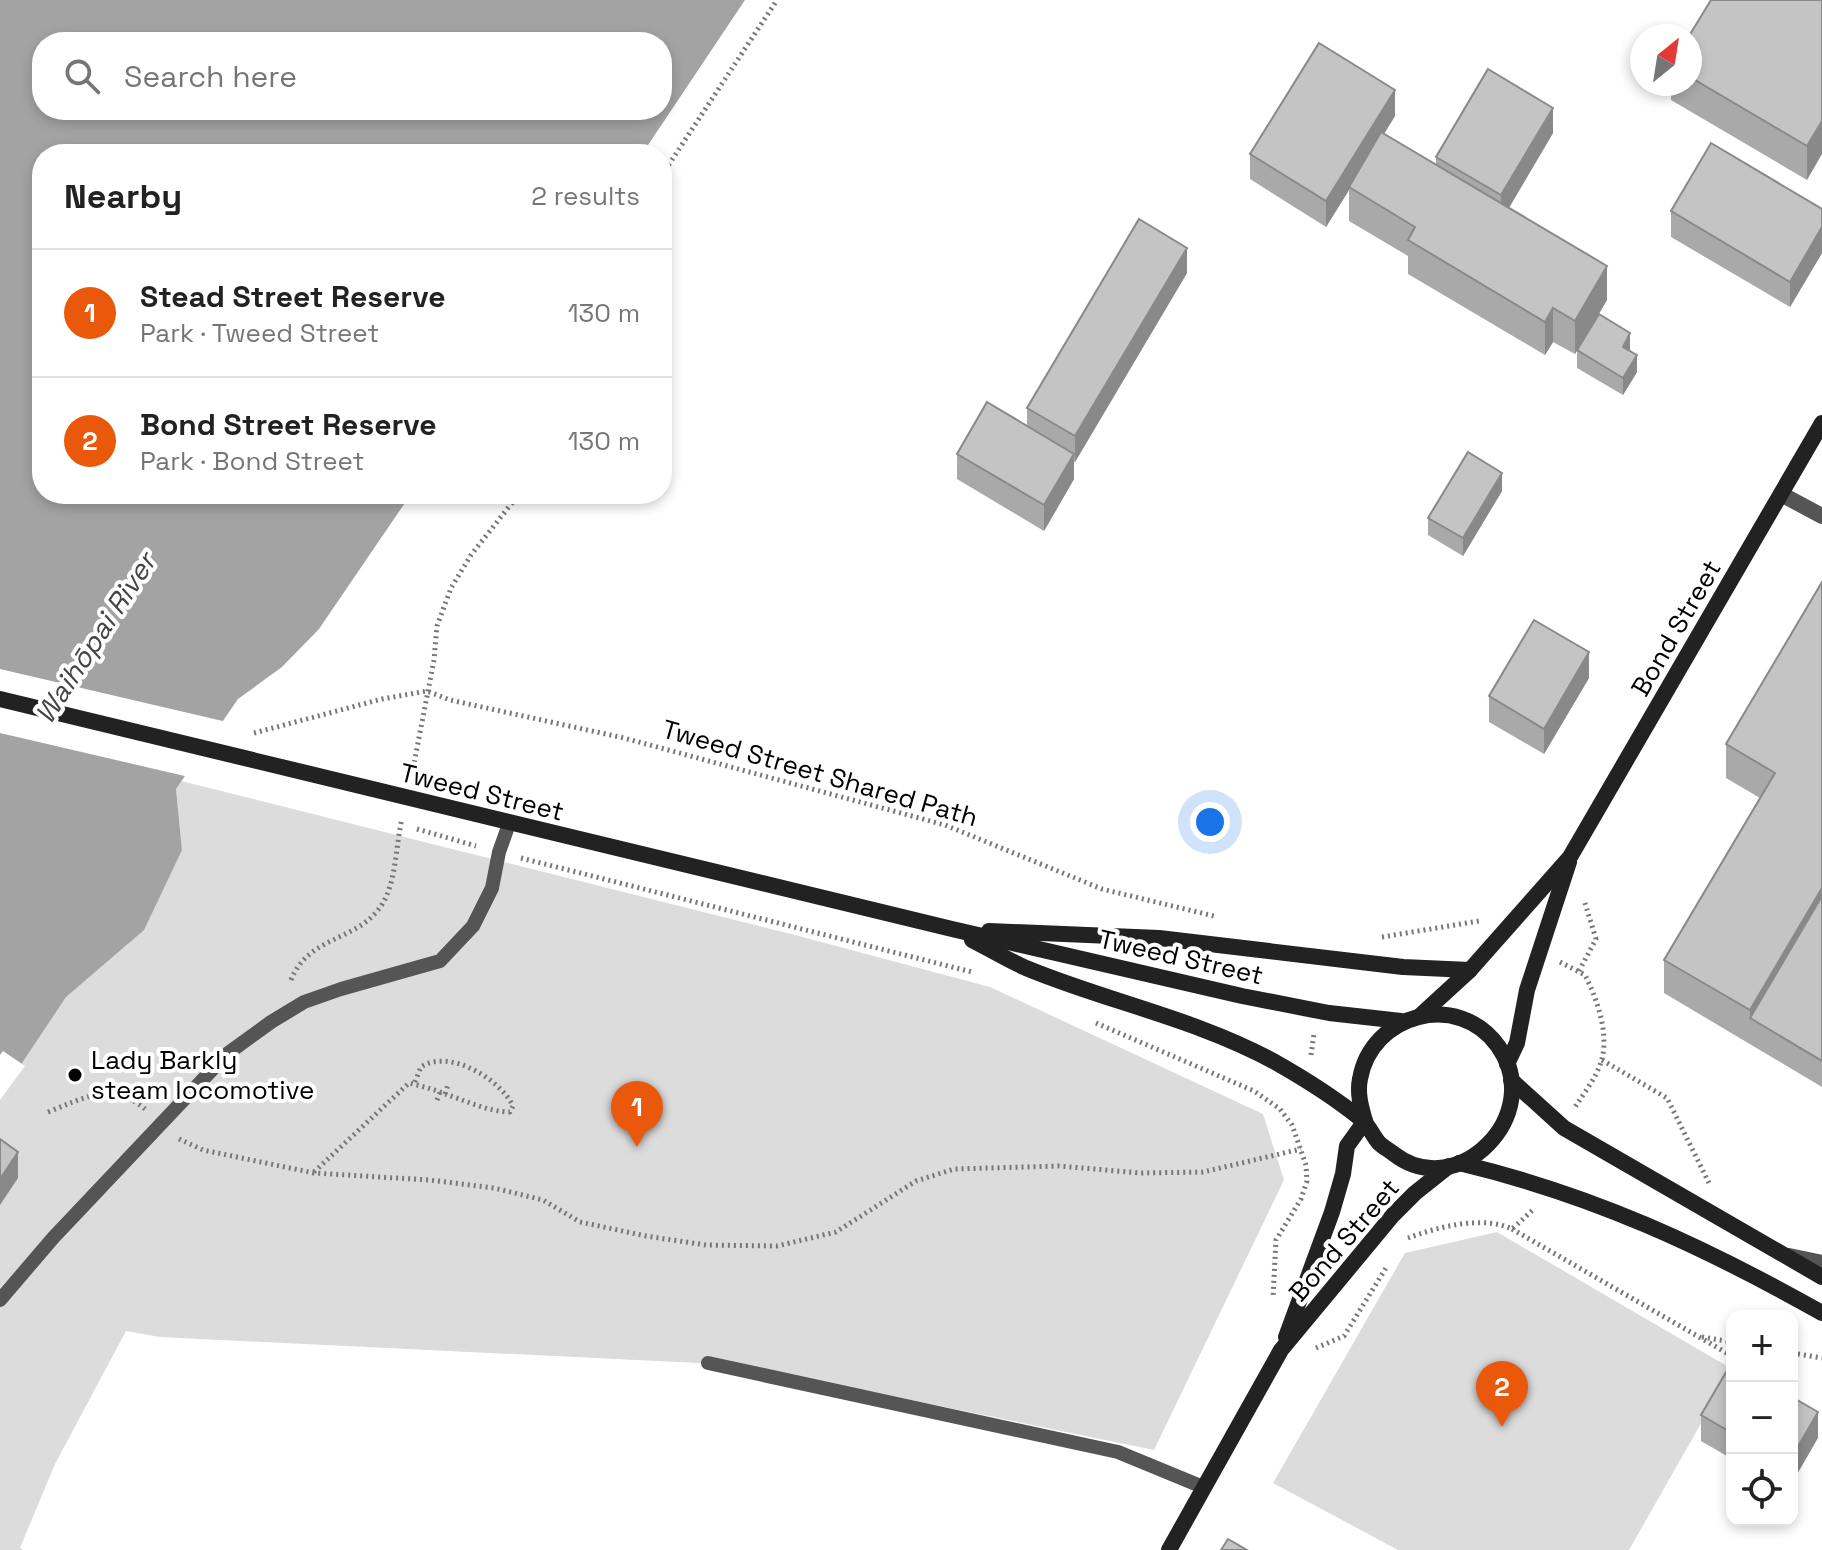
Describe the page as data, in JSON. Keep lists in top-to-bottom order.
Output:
{
  "streets": {
    "main road": ["Bond Street", "Tweed Street"],
    "path": ["Tweed Street Shared Path"]
  },
  "crossings": [
    ["Bond Street", "Tweed Street"]
  ],
  "water": ["Waihōpai River"],
  "places": ["Lady Barkly steam locomotive"],
  "north": "top right",
  "page": {
    "search": "Search here",
    "heading": ["Nearby", "2 results"],
    "list": [
      {
        "mark": "1",
        "name": "Stead Street Reserve",
        "note": "Park · Tweed Street",
        "value": "130 m"
      },
      {
        "mark": "2",
        "name": "Bond Street Reserve",
        "note": "Park · Bond Street",
        "value": "130 m"
      }
    ],
    "pins": ["1", "2"],
    "map_buttons": ["+", "−"]
  }
}
